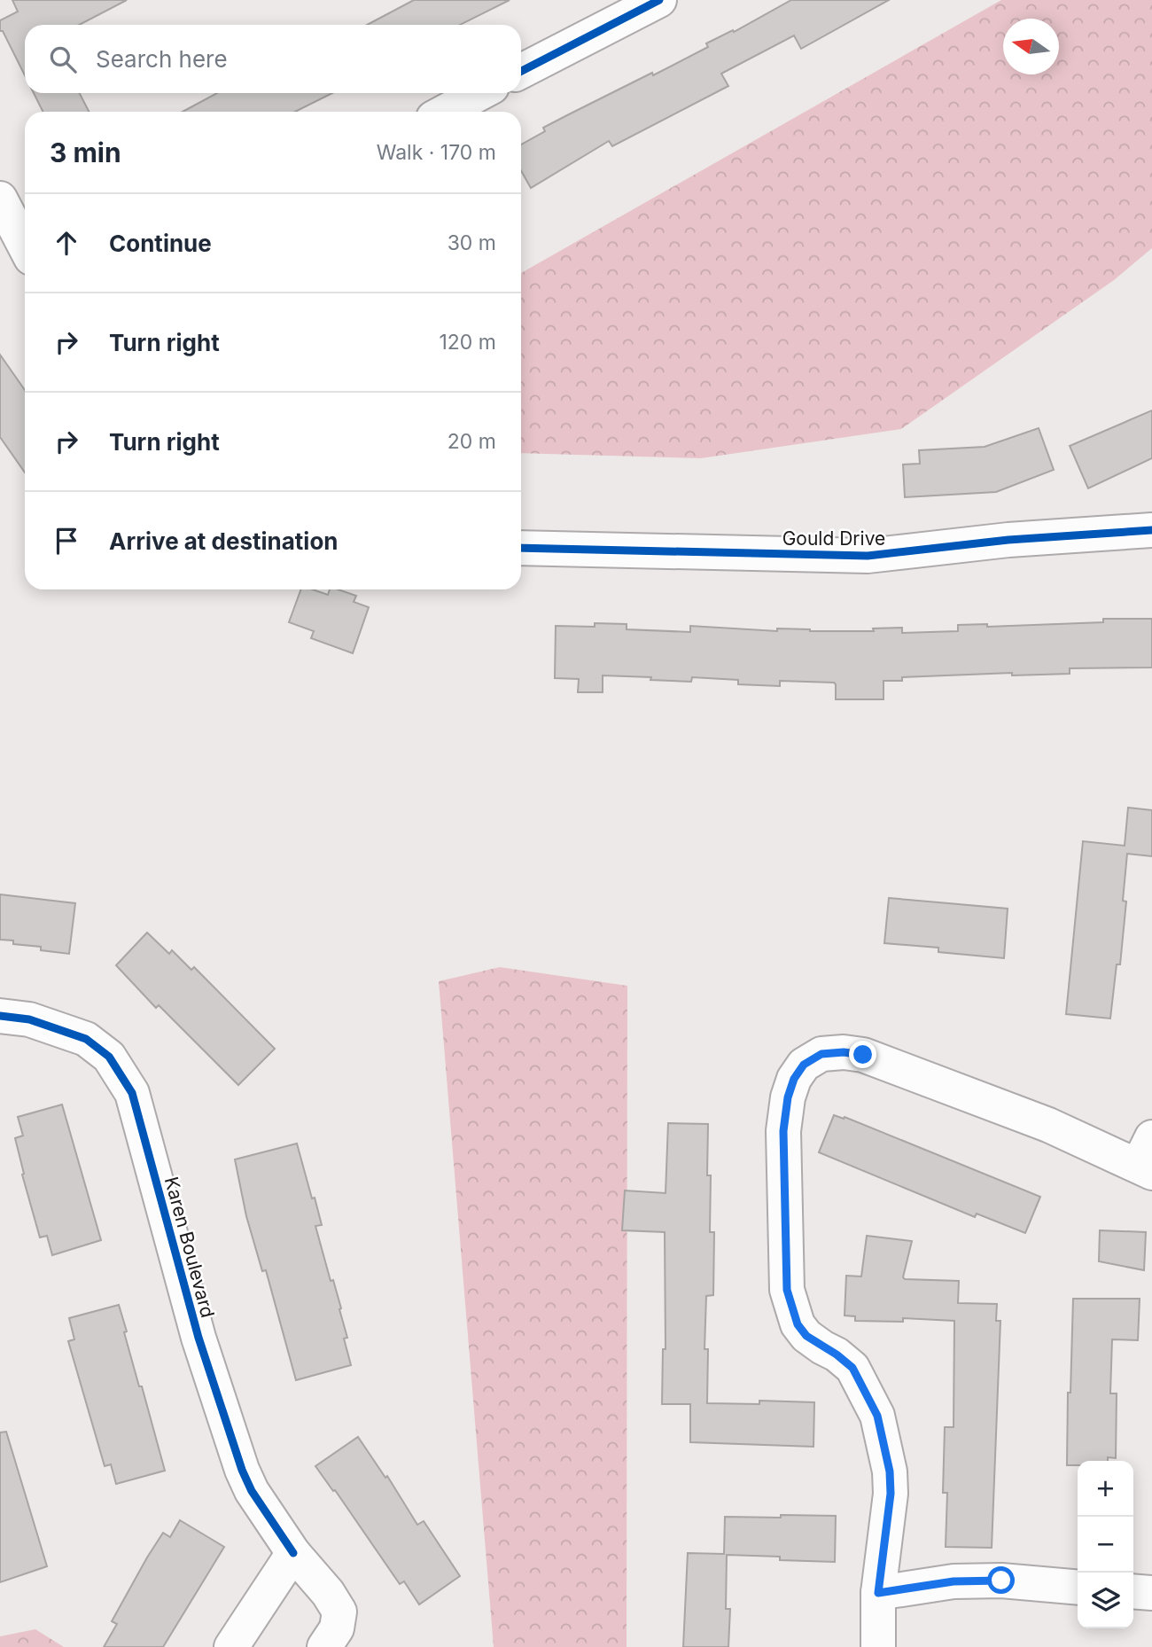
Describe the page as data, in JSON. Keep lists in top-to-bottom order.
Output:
{
  "streets": {
    "street": ["Gould Drive", "Karen Boulevard"]
  },
  "north": "left",
  "page": {
    "search": "Search here",
    "heading": ["3 min", "Walk · 170 m"],
    "list": [
      ["Continue", "30 m"],
      ["Turn right", "120 m"],
      ["Turn right", "20 m"],
      "Arrive at destination"
    ],
    "map_buttons": ["+", "−"]
  }
}
